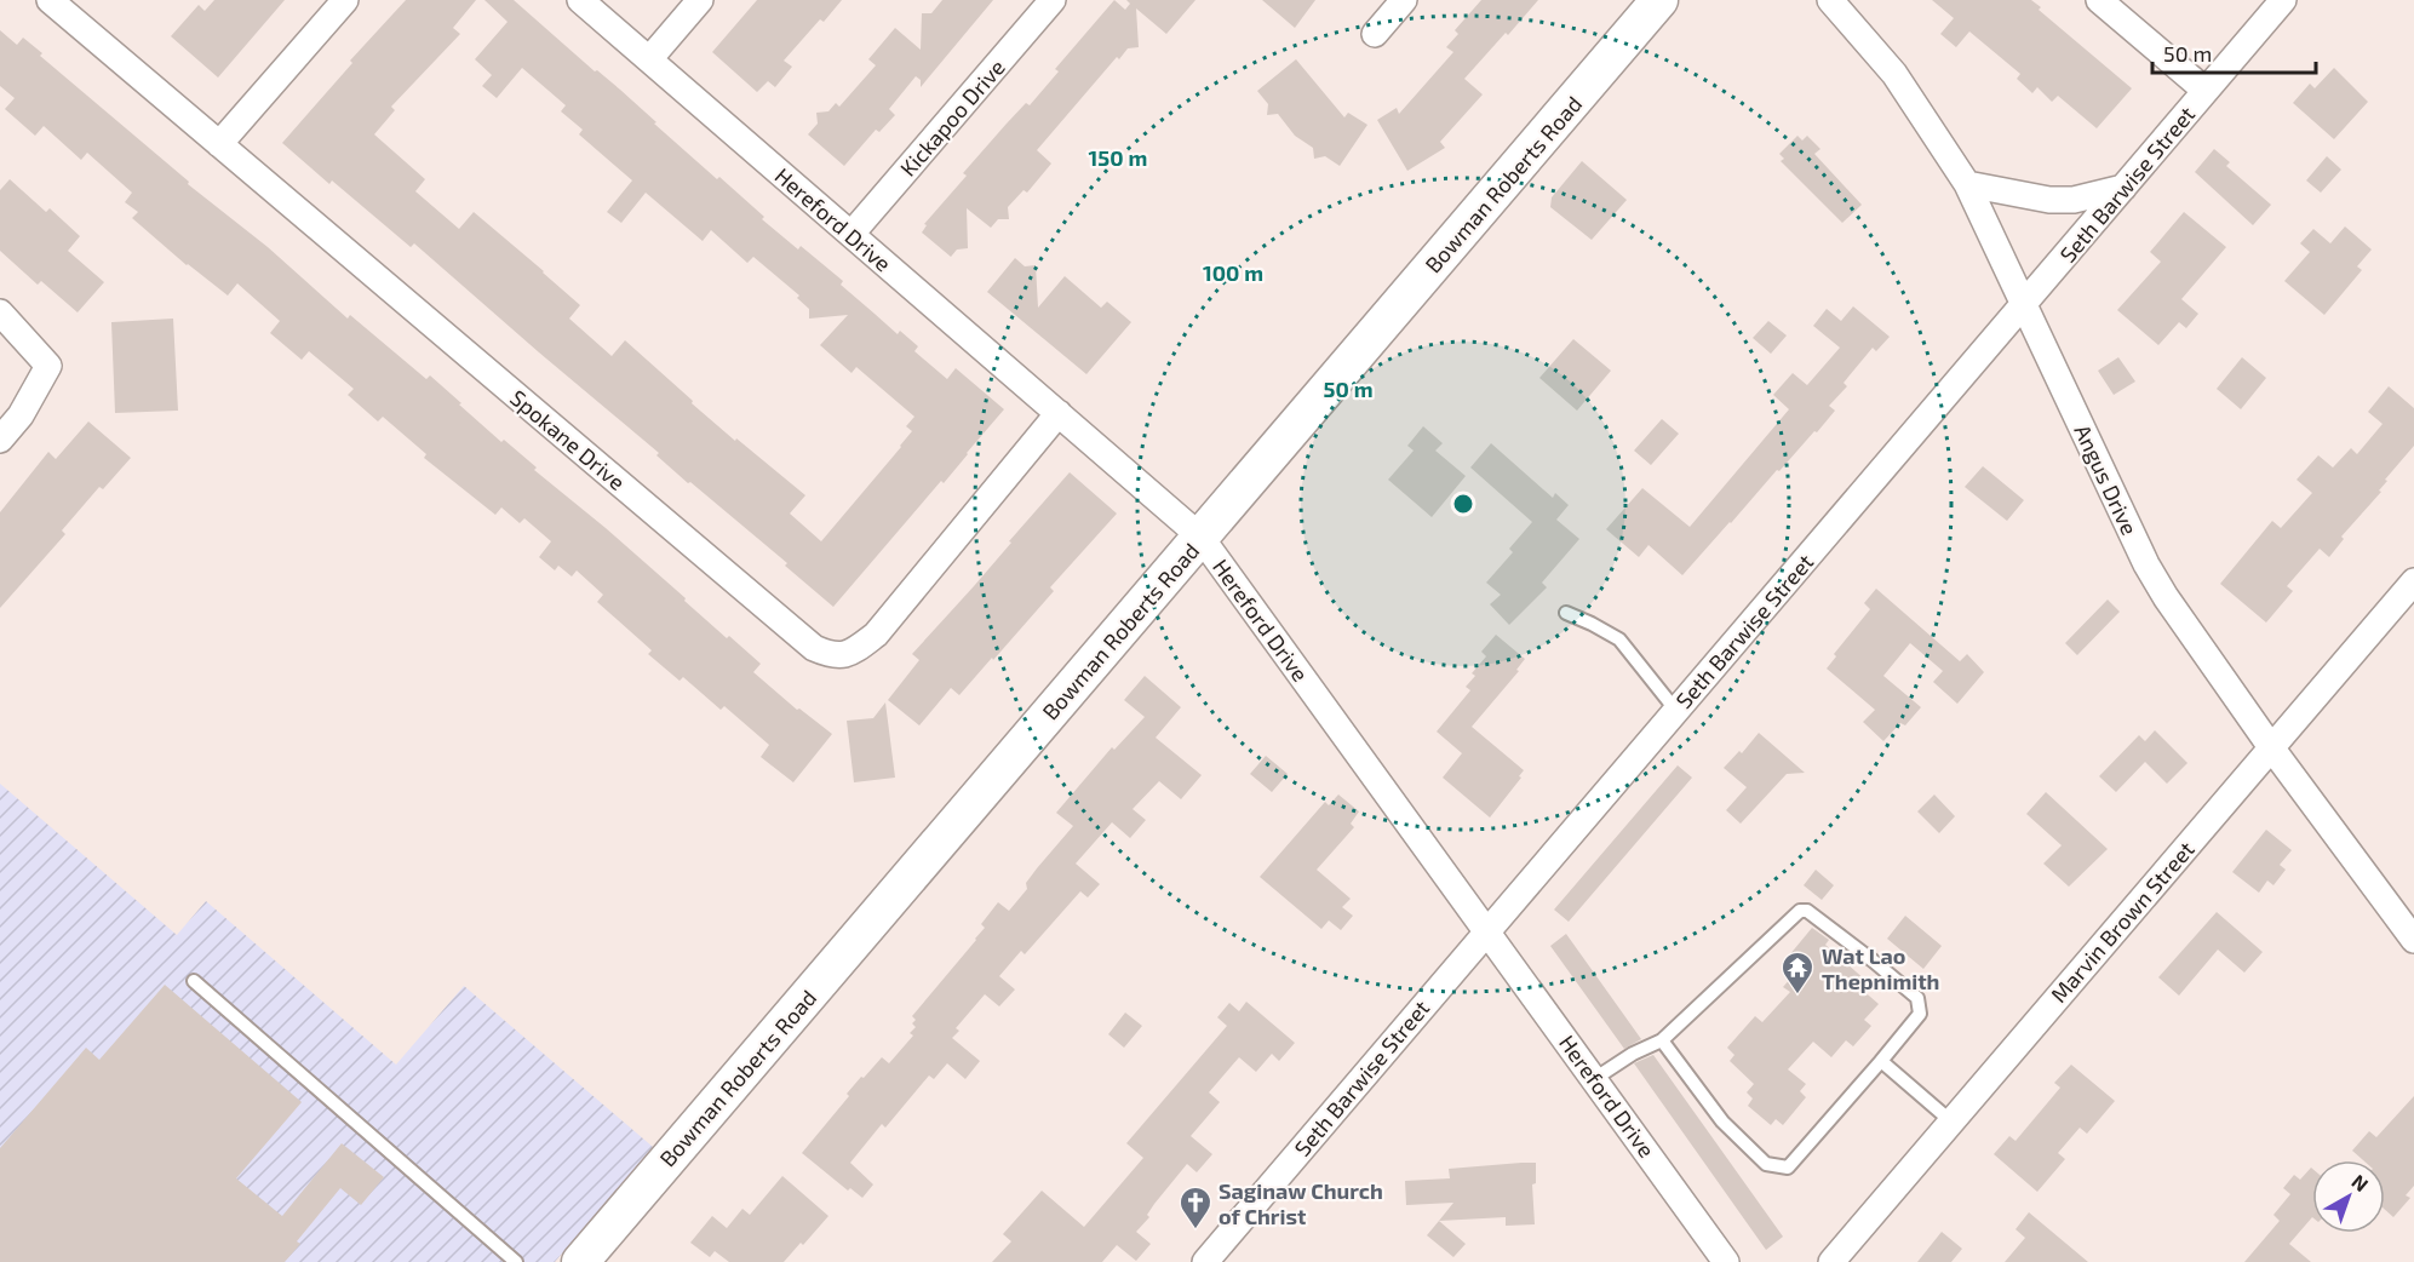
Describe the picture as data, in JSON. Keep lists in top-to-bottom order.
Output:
{
  "streets": {
    "street": [
      "Kickapoo Drive",
      "Bowman Roberts Road",
      "Seth Barwise Street",
      "Hereford Drive",
      "Spokane Drive",
      "Angus Drive",
      "Marvin Brown Street"
    ]
  },
  "crossings": [
    ["Kickapoo Drive", "Hereford Drive"],
    ["Bowman Roberts Road", "Hereford Drive"],
    ["Seth Barwise Street", "Hereford Drive"],
    ["Seth Barwise Street", "Angus Drive"],
    ["Hereford Drive", "Spokane Drive"],
    ["Angus Drive", "Marvin Brown Street"]
  ],
  "places": {
    "temple": ["Wat Lao Thepnimith"],
    "church": ["Saginaw Church of Christ"]
  },
  "scale_bar": "50 m",
  "north": "top right",
  "rings": ["150 m", "100 m", "50 m"]
}
